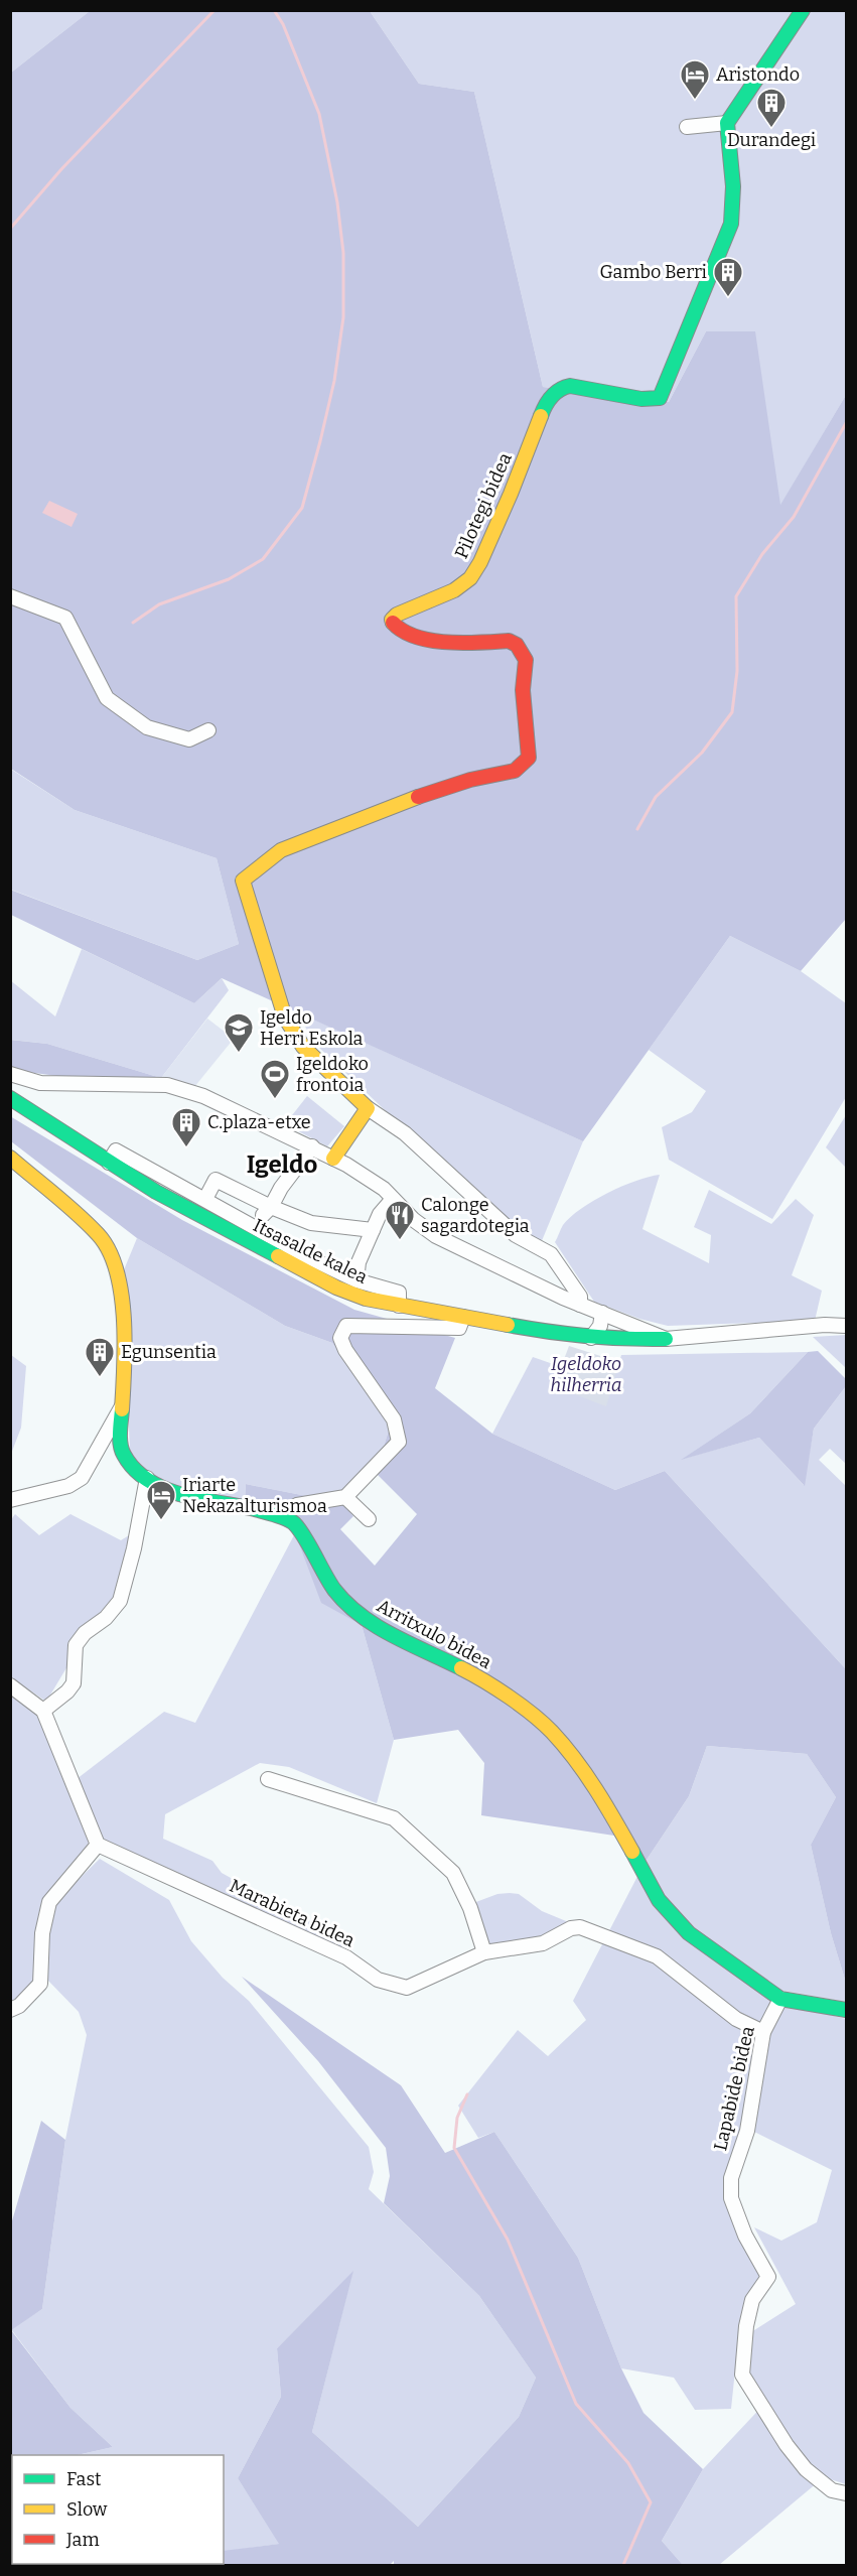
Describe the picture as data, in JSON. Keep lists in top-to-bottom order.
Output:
{
  "streets": {
    "street": [
      "Pilotegi bidea",
      "Itsasalde kalea",
      "Arritxulo bidea",
      "Marabieta bidea",
      "Lapabide bidea"
    ]
  },
  "crossings": [
    ["Arritxulo bidea", "Lapabide bidea"],
    ["Marabieta bidea", "Lapabide bidea"]
  ],
  "districts": ["Igeldo"],
  "parks": ["Igeldoko hilherria"],
  "places": {
    "hotel": ["Aristondo", "Iriarte Nekazalturismoa"],
    "building": [
      "Durandegi",
      "Gambo Berri",
      "C.plaza-etxe",
      "Egunsentia"
    ],
    "school or university": ["Igeldo Herri Eskola"],
    "sports": ["Igeldoko frontoia"],
    "restaurant": ["Calonge sagardotegia"]
  },
  "legend": ["Fast", "Slow", "Jam"]
}
